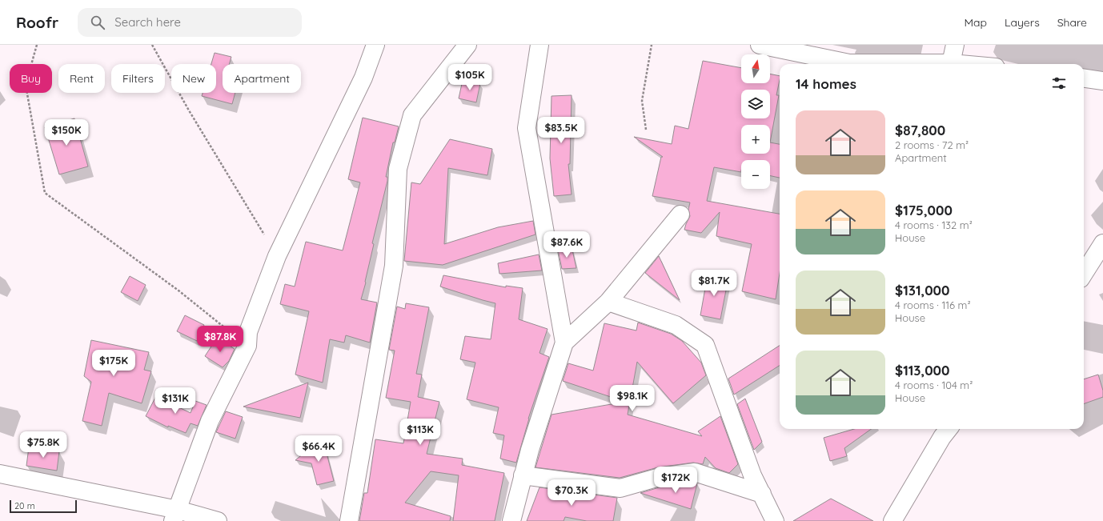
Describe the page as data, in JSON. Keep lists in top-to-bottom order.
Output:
{
  "scale_bar": "20 m",
  "north": "top",
  "page": {
    "header": "Roofr",
    "search": "Search here",
    "nav": ["Map", "Layers", "Share"],
    "map_buttons": ["+", "−"],
    "price": [
      "$105K",
      "$83.5K",
      "$150K",
      "$87.6K",
      "$81.7K",
      "$87.8K",
      "$175K",
      "$98.1K",
      "$131K",
      "$113K",
      "$75.8K",
      "$66.4K",
      "$172K",
      "$70.3K"
    ],
    "chip": [
      "Buy",
      "Rent",
      "Filters",
      "New",
      "Apartment"
    ],
    "heading": "14 homes",
    "list": [
      {
        "name": "$87,800",
        "note": "2 rooms · 72 m² · Apartment"
      },
      {
        "name": "$175,000",
        "note": "4 rooms · 132 m² · House"
      },
      {
        "name": "$131,000",
        "note": "4 rooms · 116 m² · House"
      },
      {
        "name": "$113,000",
        "note": "4 rooms · 104 m² · House"
      }
    ],
    "scale": "20 m"
  }
}
